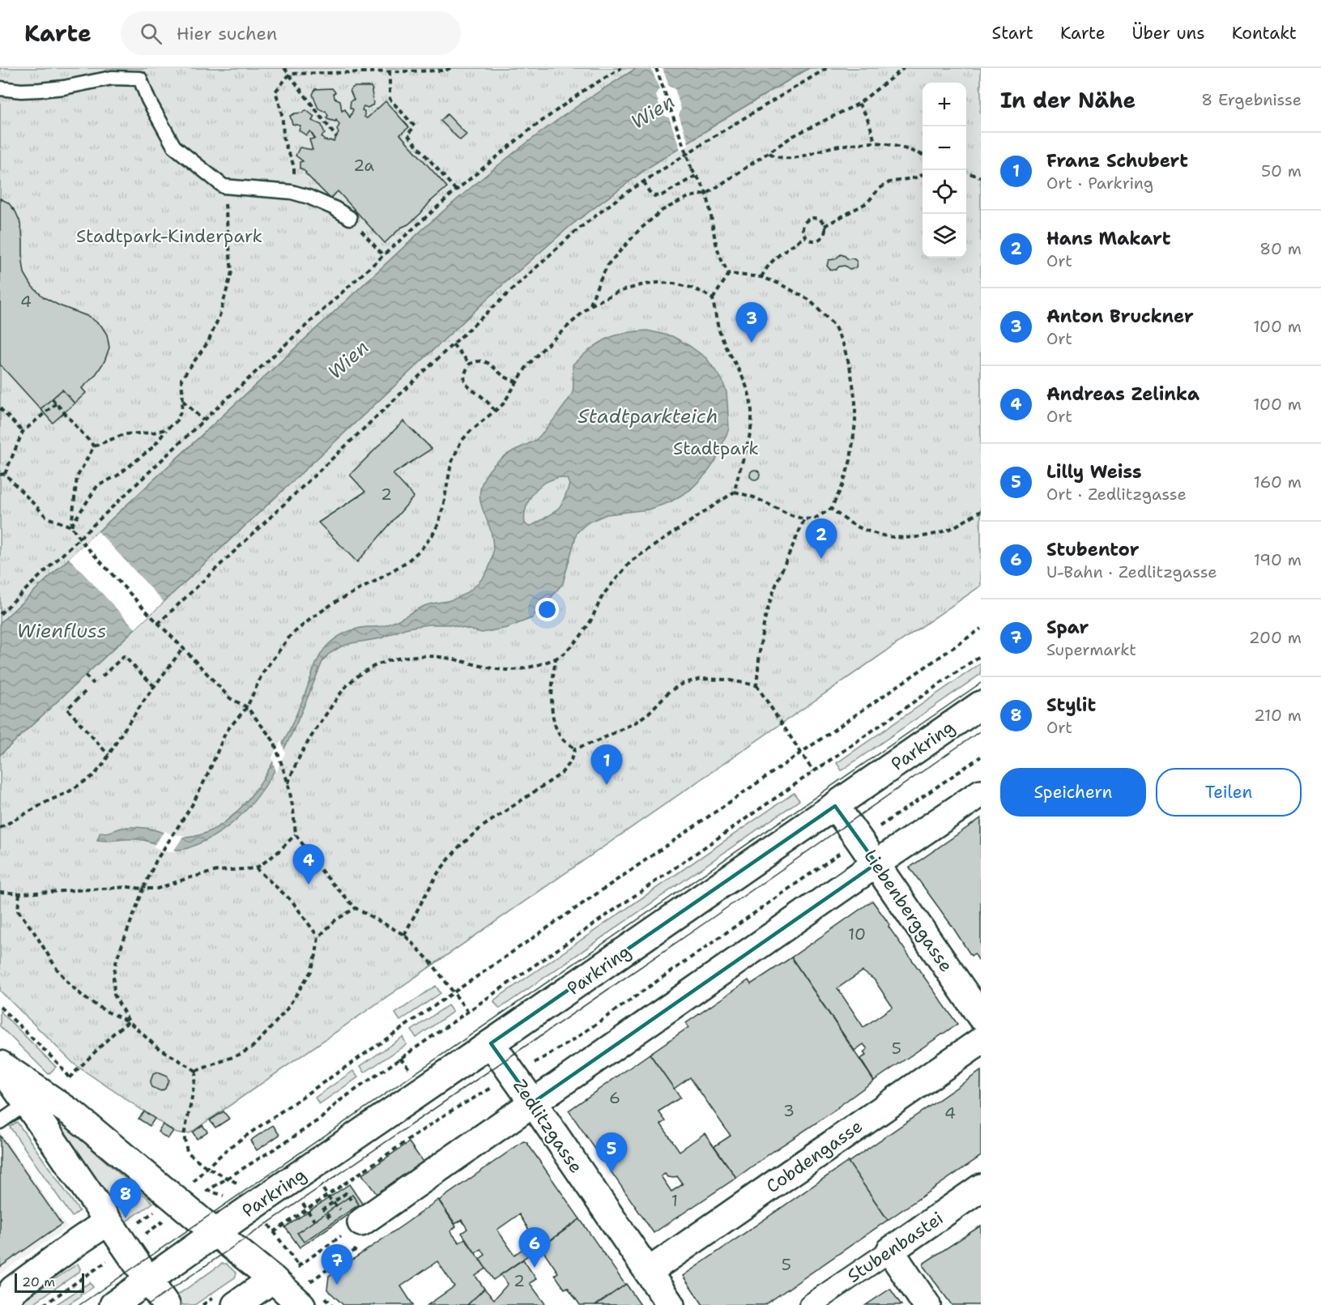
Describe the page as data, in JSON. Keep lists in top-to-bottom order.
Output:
{
  "streets": {
    "street": [
      "Parkring",
      "Liebenberggasse",
      "Zedlitzgasse",
      "Cobdengasse",
      "Stubenbastei"
    ]
  },
  "crossings": [
    ["Parkring", "Liebenberggasse"],
    ["Parkring", "Zedlitzgasse"],
    ["Zedlitzgasse", "Cobdengasse"]
  ],
  "water": ["Wien", "Stadtparkteich", "Wienfluss"],
  "parks": ["Stadtpark-Kinderpark", "Stadtpark"],
  "house_numbers": [
    "2a",
    "4",
    "2",
    "10",
    "5",
    "6",
    "3",
    "4",
    "1",
    "5",
    "2"
  ],
  "scale_bar": "20 m",
  "page": {
    "header": "Karte",
    "search": "Hier suchen",
    "nav": [
      "Start",
      "Karte",
      "Über uns",
      "Kontakt"
    ],
    "heading": ["In der Nähe", "8 Ergebnisse"],
    "map_buttons": ["+", "−"],
    "list": [
      {
        "mark": "1",
        "name": "Franz Schubert",
        "note": "Ort · Parkring",
        "value": "50 m"
      },
      {
        "mark": "2",
        "name": "Hans Makart",
        "note": "Ort",
        "value": "80 m"
      },
      {
        "mark": "3",
        "name": "Anton Bruckner",
        "note": "Ort",
        "value": "100 m"
      },
      {
        "mark": "4",
        "name": "Andreas Zelinka",
        "note": "Ort",
        "value": "100 m"
      },
      {
        "mark": "5",
        "name": "Lilly Weiss",
        "note": "Ort · Zedlitzgasse",
        "value": "160 m"
      },
      {
        "mark": "6",
        "name": "Stubentor",
        "note": "U-Bahn · Zedlitzgasse",
        "value": "190 m"
      },
      {
        "mark": "7",
        "name": "Spar",
        "note": "Supermarkt",
        "value": "200 m"
      },
      {
        "mark": "8",
        "name": "Stylit",
        "note": "Ort",
        "value": "210 m"
      }
    ],
    "pins": [
      "3",
      "2",
      "1",
      "4",
      "5",
      "8",
      "6",
      "7"
    ],
    "buttons": ["Speichern", "Teilen"],
    "scale": "20 m"
  }
}
